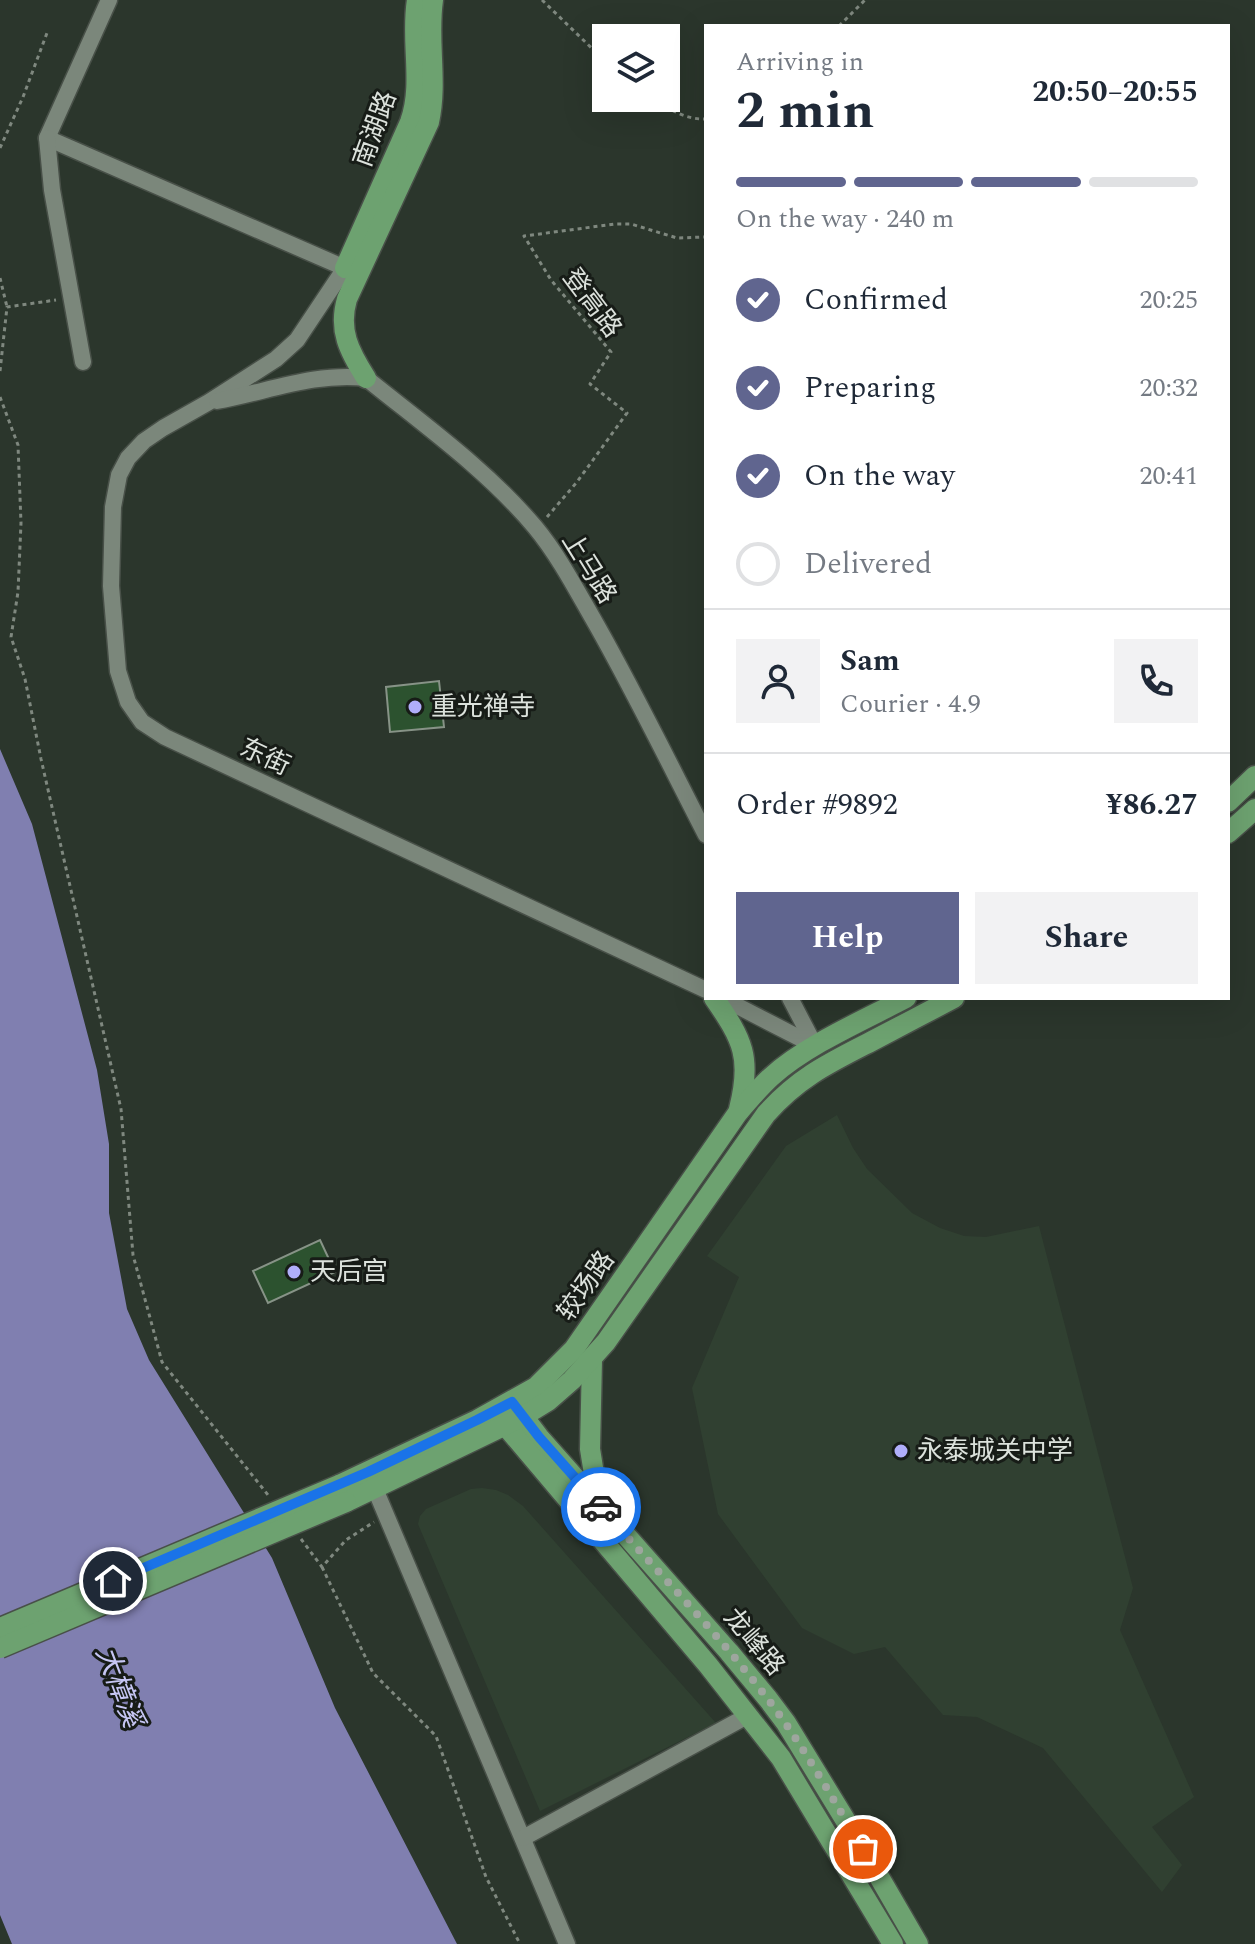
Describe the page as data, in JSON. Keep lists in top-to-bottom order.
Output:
{
  "streets": {
    "main road": ["南湖路", "较场路", "龙峰路"],
    "street": ["上马路", "东街"],
    "path": ["登高路"]
  },
  "crossings": [
    ["南湖路", "东街"],
    ["登高路", "上马路"],
    ["较场路", "龙峰路"]
  ],
  "water": ["大樟溪"],
  "places": ["重光禅寺", "天后宫", "永泰城关中学"],
  "page": {
    "heading": ["2 min", "Arriving in", "20:50–20:55"],
    "panel": [
      "Sam",
      "Courier · 4.9",
      "Order #9892",
      "¥86.27"
    ],
    "bar": "On the way · 240 m",
    "list": [
      ["Confirmed", "20:25"],
      ["Preparing", "20:32"],
      ["On the way", "20:41"],
      "Delivered"
    ],
    "buttons": ["Help", "Share"]
  }
}
